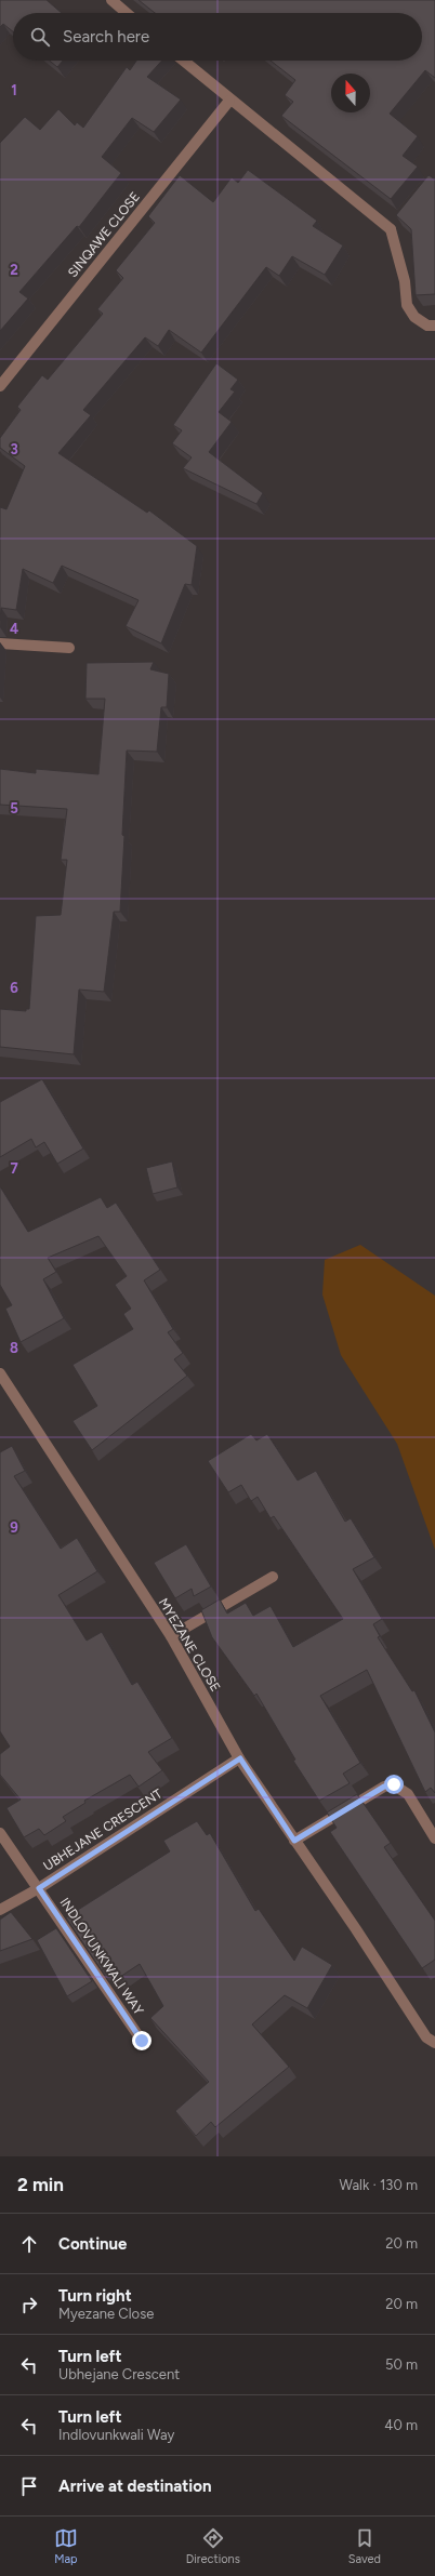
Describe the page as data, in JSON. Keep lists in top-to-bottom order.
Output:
{
  "streets": {
    "street": [
      "SINQAWE CLOSE",
      "MYEZANE CLOSE",
      "UBHEJANE CRESCENT",
      "INDLOVUNKWALI WAY"
    ]
  },
  "crossings": [
    ["MYEZANE CLOSE", "UBHEJANE CRESCENT"],
    ["UBHEJANE CRESCENT", "INDLOVUNKWALI WAY"]
  ],
  "north": "top",
  "page": {
    "search": "Search here",
    "heading": ["2 min", "Walk · 130 m"],
    "list": [
      ["Continue", "20 m"],
      ["Turn right", "Myezane Close", "20 m"],
      ["Turn left", "Ubhejane Crescent", "50 m"],
      ["Turn left", "Indlovunkwali Way", "40 m"],
      "Arrive at destination"
    ],
    "nav": ["Map", "Directions", "Saved"]
  },
  "grid": {
    "rows": [
      "1",
      "2",
      "3",
      "4",
      "5",
      "6",
      "7",
      "8",
      "9"
    ]
  }
}
